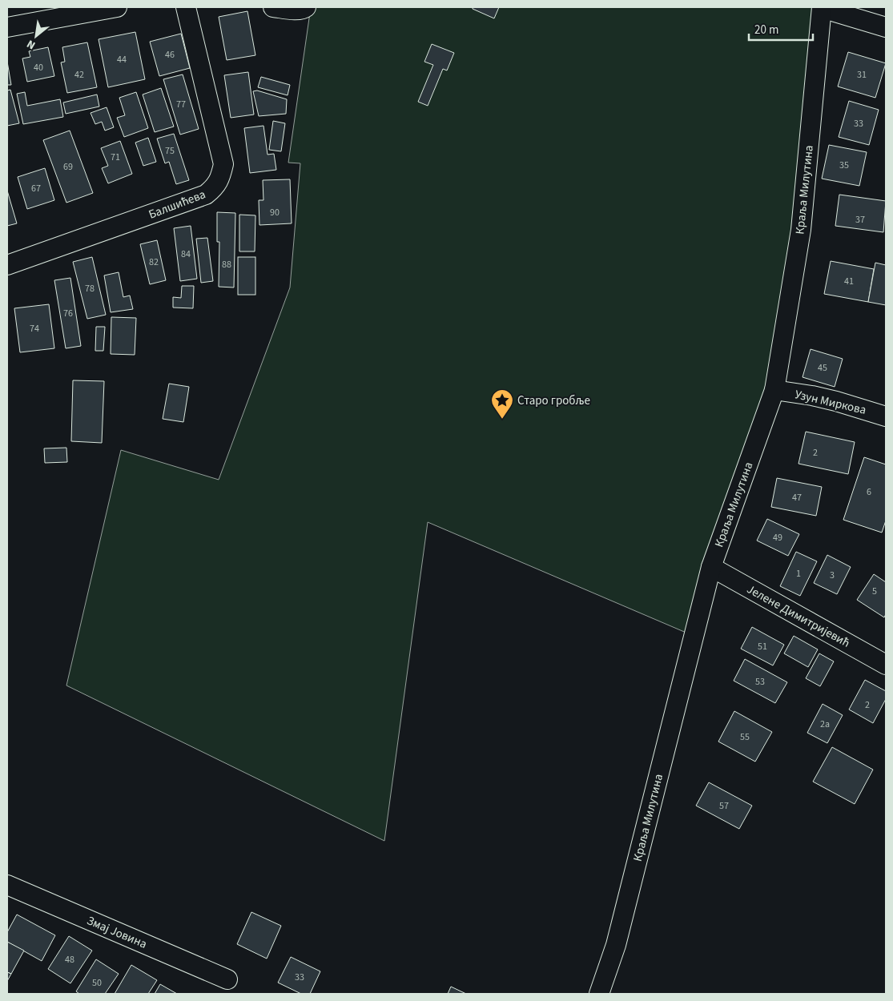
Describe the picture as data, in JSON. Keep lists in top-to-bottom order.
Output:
{
  "streets": {
    "street": [
      "Краља Милутина",
      "Балшићева",
      "Узун Миркова",
      "Јелене Димитријевић",
      "Змај Јовина"
    ]
  },
  "crossings": [
    ["Краља Милутина", "Узун Миркова"],
    ["Краља Милутина", "Јелене Димитријевић"]
  ],
  "places": {
    "place": ["Старо гробље"]
  },
  "house_numbers": [
    "46",
    "44",
    "40",
    "42",
    "31",
    "77",
    "33",
    "75",
    "71",
    "35",
    "69",
    "67",
    "90",
    "37",
    "84",
    "82",
    "88",
    "41",
    "78",
    "76",
    "74",
    "45",
    "2",
    "6",
    "47",
    "49",
    "1",
    "3",
    "5",
    "51",
    "53",
    "2",
    "2a",
    "55",
    "57",
    "48",
    "33",
    "50"
  ],
  "scale_bar": "20 m",
  "north": "bottom left"
}
